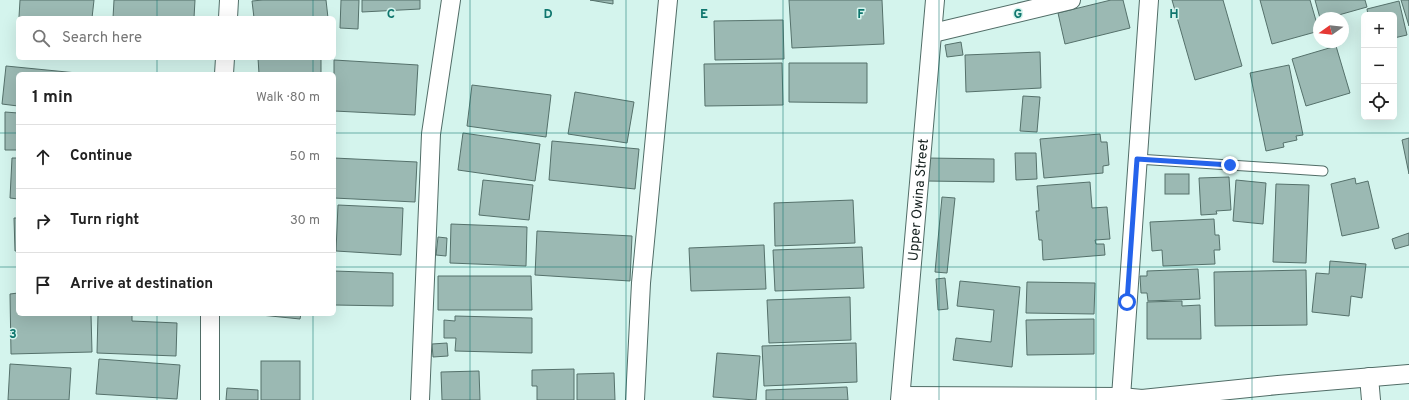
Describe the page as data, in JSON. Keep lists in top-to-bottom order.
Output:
{
  "streets": {
    "street": ["Upper Owina Street"]
  },
  "north": "left",
  "page": {
    "map_buttons": ["+", "−"],
    "search": "Search here",
    "heading": ["1 min", "Walk · 80 m"],
    "list": [
      ["Continue", "50 m"],
      ["Turn right", "30 m"],
      "Arrive at destination"
    ]
  },
  "grid": {
    "columns": [
      "C",
      "D",
      "E",
      "F",
      "G",
      "H"
    ],
    "rows": ["3"]
  }
}
